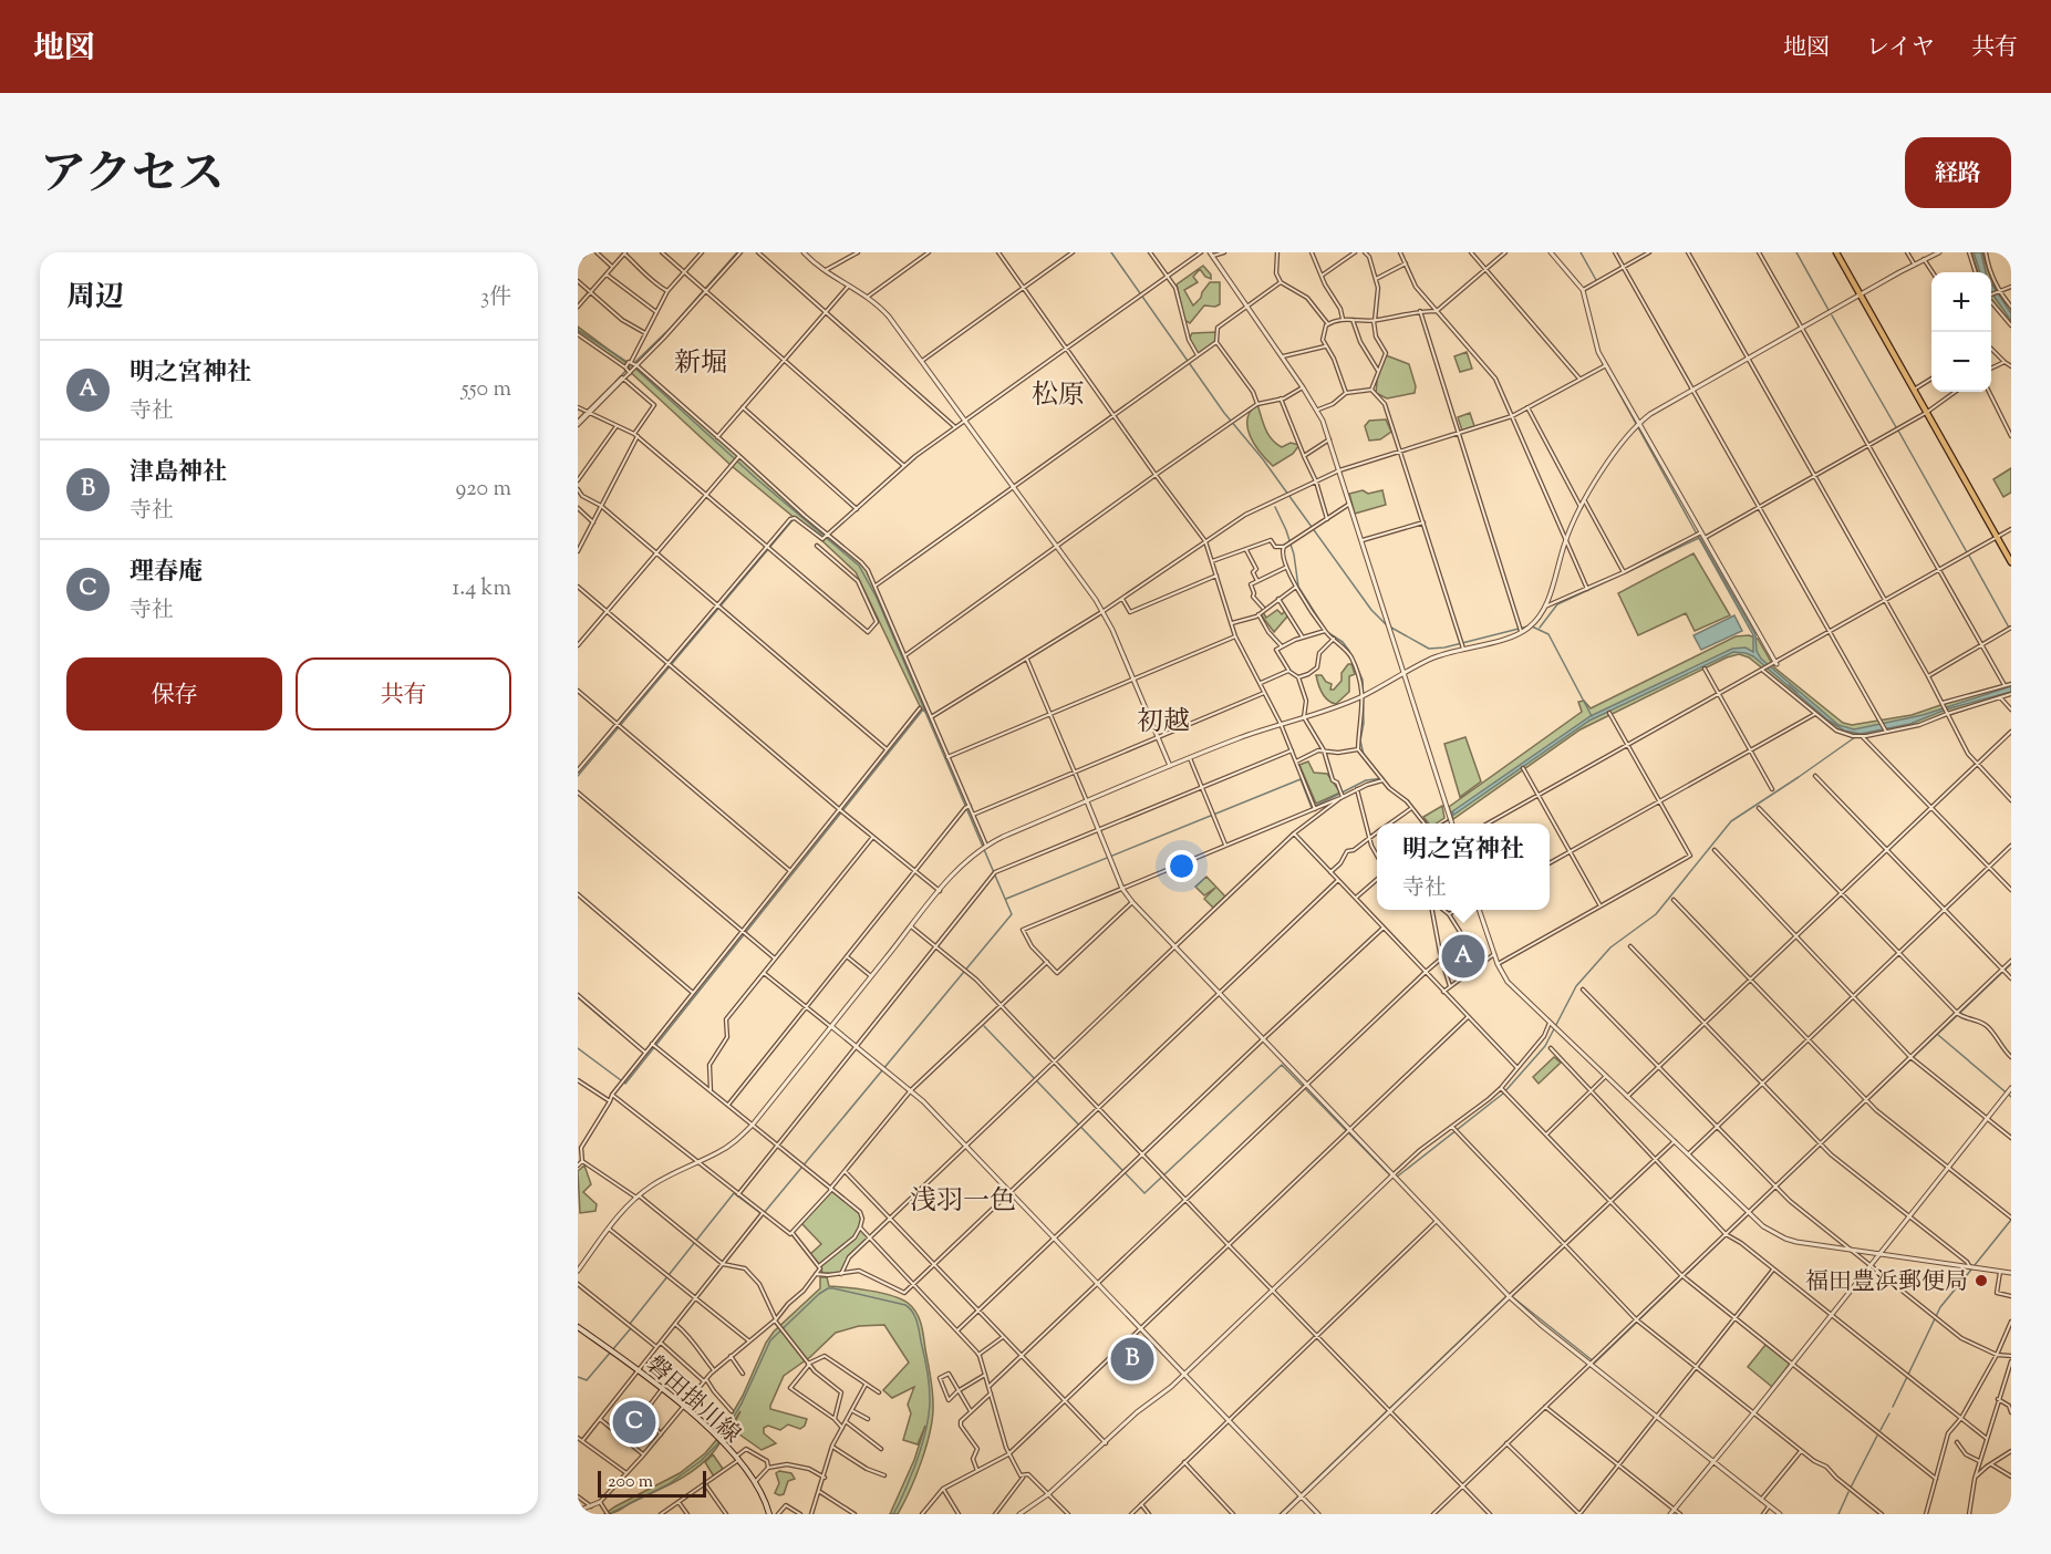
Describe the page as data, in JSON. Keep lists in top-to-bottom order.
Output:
{
  "streets": {
    "main road": ["磐田掛川線"]
  },
  "districts": [
    "新堀",
    "松原",
    "初越",
    "浅羽一色"
  ],
  "places": ["福田豊浜郵便局"],
  "scale_bar": "200 m",
  "page": {
    "header": "地図",
    "nav": ["地図", "レイヤ", "共有"],
    "title": "アクセス",
    "buttons": [
      "経路",
      ["保存", "共有"]
    ],
    "heading": ["周辺", "3件"],
    "map_buttons": ["+", "−"],
    "list": [
      {
        "mark": "A",
        "name": "明之宮神社",
        "note": "寺社",
        "value": "550 m"
      },
      {
        "mark": "B",
        "name": "津島神社",
        "note": "寺社",
        "value": "920 m"
      },
      {
        "mark": "C",
        "name": "理春庵",
        "note": "寺社",
        "value": "1.4 km"
      }
    ],
    "popup": ["明之宮神社", "寺社"],
    "pins": ["A", "B", "C"],
    "scale": "200 m"
  }
}
